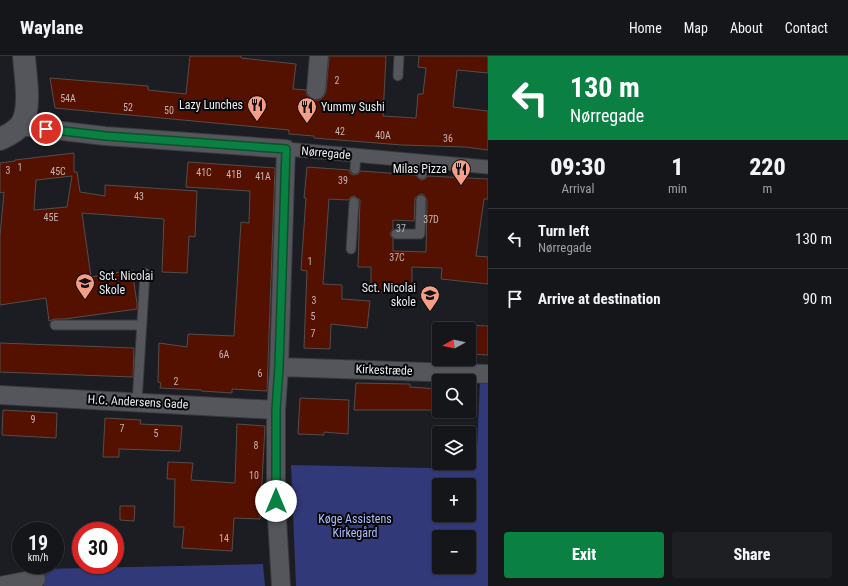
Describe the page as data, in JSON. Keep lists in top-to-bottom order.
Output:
{
  "streets": {
    "street": ["Nørregade", "Kirkestræde", "H.C. Andersens Gade"]
  },
  "parks": ["Køge Assistens Kirkegård"],
  "places": {
    "restaurant": ["Lazy Lunches", "Yummy Sushi", "Milas Pizza"],
    "school or university": ["Sct. Nicolai Skole", "Sct. Nicolai skole"]
  },
  "house_numbers": [
    "2",
    "54A",
    "52",
    "50",
    "42",
    "40A",
    "36",
    "1",
    "3",
    "45C",
    "41C",
    "41B",
    "41A",
    "39",
    "43",
    "45E",
    "37D",
    "37",
    "37C",
    "1",
    "3",
    "5",
    "7",
    "6A",
    "6",
    "2",
    "9",
    "7",
    "5",
    "8",
    "10",
    "14"
  ],
  "north": "left",
  "page": {
    "header": "Waylane",
    "nav": [
      "Home",
      "Map",
      "About",
      "Contact"
    ],
    "turn": ["130 m", "Nørregade"],
    "eta": [
      "09:30",
      "Arrival",
      "1",
      "min",
      "220",
      "m"
    ],
    "list": [
      {
        "name": "Turn left",
        "note": "Nørregade",
        "value": "130 m"
      },
      {
        "name": "Arrive at destination",
        "value": "90 m"
      }
    ],
    "map_buttons": ["+", "−"],
    "speed": "19 km/h",
    "limit": "30",
    "buttons": ["Exit", "Share"]
  }
}
